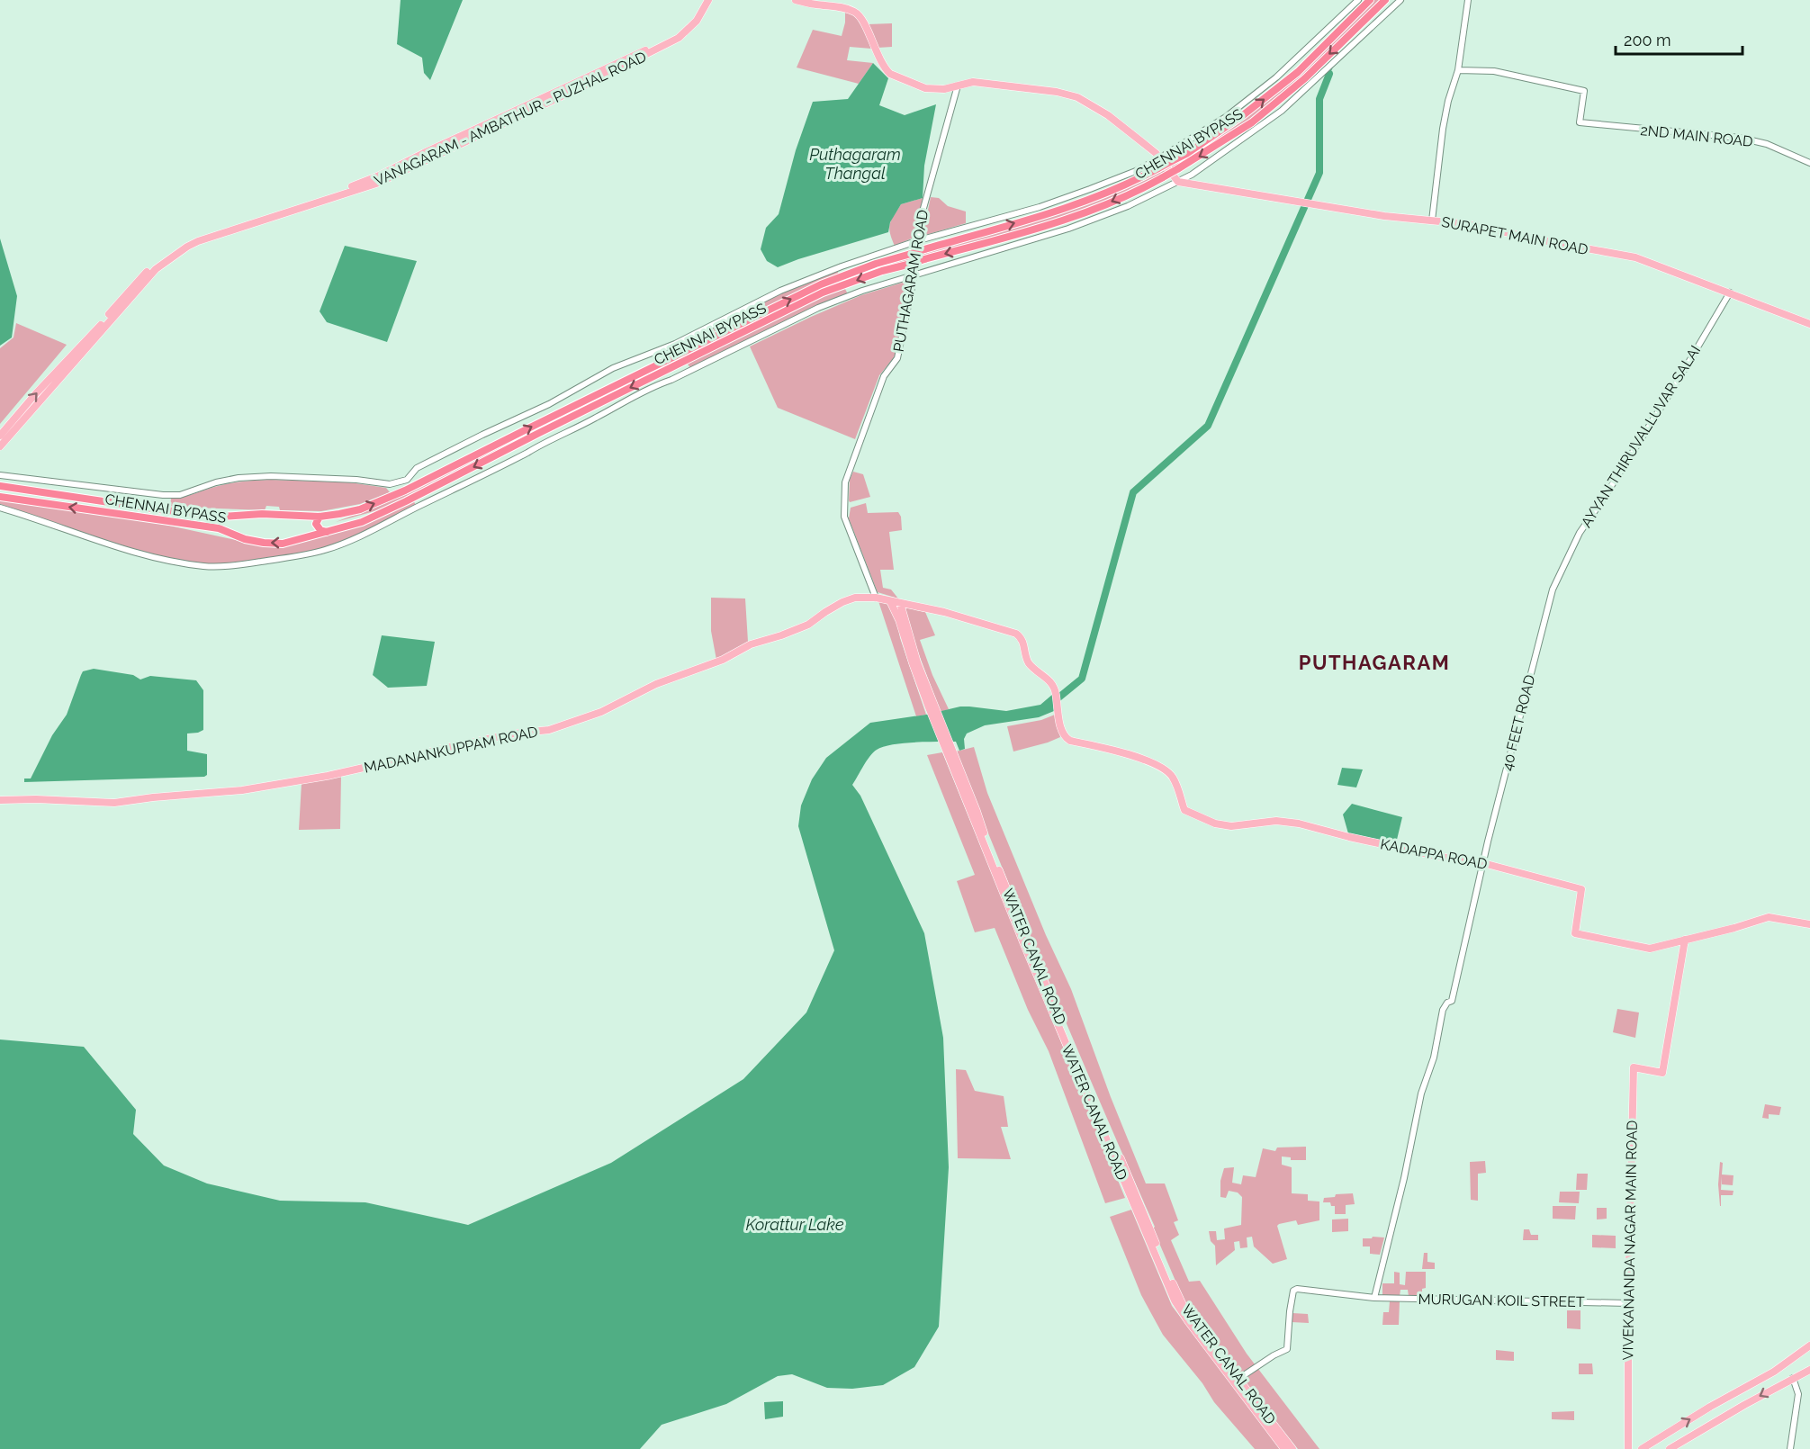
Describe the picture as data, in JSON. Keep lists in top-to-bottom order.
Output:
{
  "streets": {
    "highway": ["CHENNAI BYPASS"],
    "main road": [
      "VANAGARAM - AMBATHUR - PUZHAL ROAD",
      "SURAPET MAIN ROAD",
      "MADANANKUPPAM ROAD",
      "KADAPPA ROAD",
      "WATER CANAL ROAD",
      "VIVEKANANDA NAGAR MAIN ROAD"
    ],
    "street": [
      "2ND MAIN ROAD",
      "PUTHAGARAM ROAD",
      "AYYAN THIRUVALLUVAR SALAI",
      "40 FEET ROAD",
      "MURUGAN KOIL STREET"
    ]
  },
  "crossings": [
    ["SURAPET MAIN ROAD", "AYYAN THIRUVALLUVAR SALAI"],
    ["PUTHAGARAM ROAD", "MADANANKUPPAM ROAD"],
    ["AYYAN THIRUVALLUVAR SALAI", "40 FEET ROAD"],
    ["40 FEET ROAD", "KADAPPA ROAD"],
    ["40 FEET ROAD", "MURUGAN KOIL STREET"],
    ["KADAPPA ROAD", "VIVEKANANDA NAGAR MAIN ROAD"],
    ["WATER CANAL ROAD", "MURUGAN KOIL STREET"],
    ["VIVEKANANDA NAGAR MAIN ROAD", "MURUGAN KOIL STREET"]
  ],
  "districts": ["PUTHAGARAM"],
  "water": ["Puthagaram Thangal", "Korattur Lake"],
  "scale_bar": "200 m"
}
